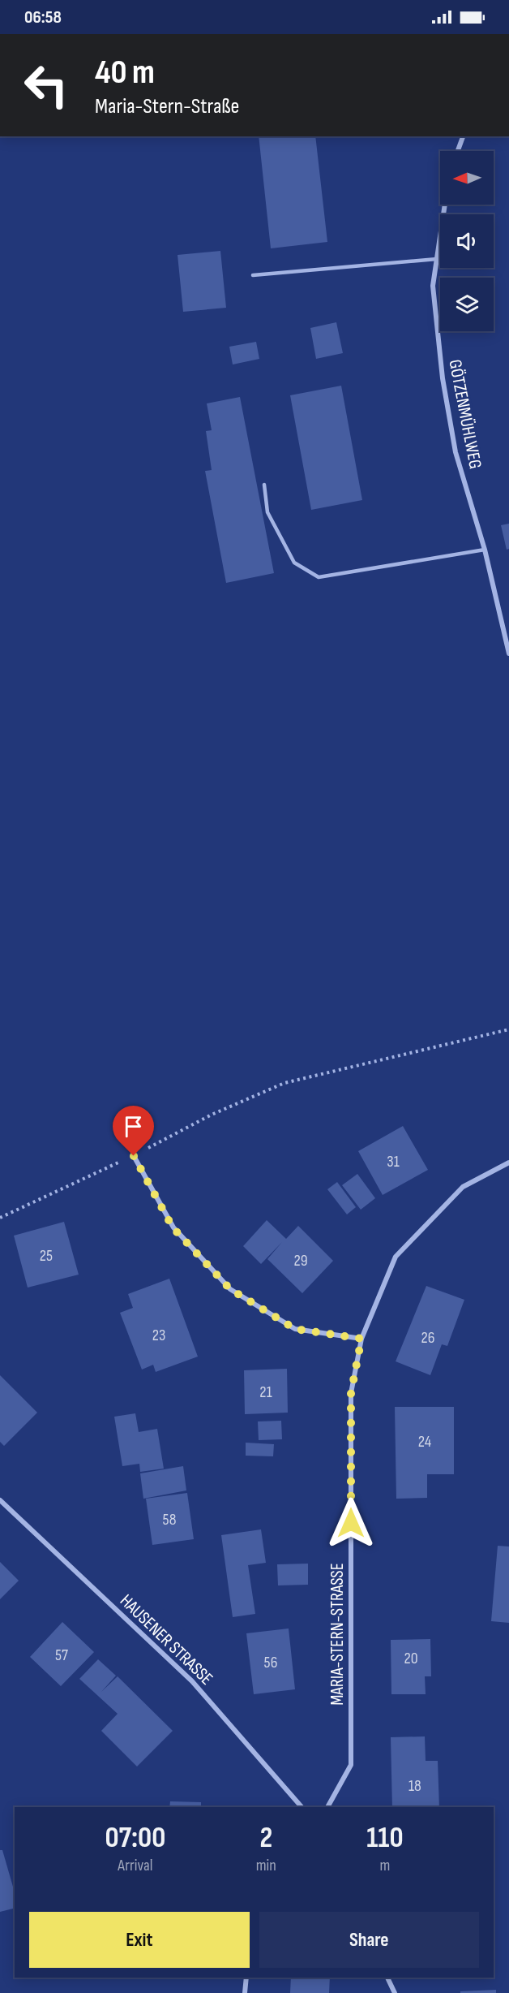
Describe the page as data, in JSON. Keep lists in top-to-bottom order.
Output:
{
  "streets": {
    "street": ["GÖTZENMÜHLWEG", "MARIA-STERN-STRASSE", "HAUSENER STRASSE"]
  },
  "house_numbers": [
    "31",
    "25",
    "29",
    "23",
    "26",
    "21",
    "24",
    "58",
    "57",
    "20",
    "56",
    "18"
  ],
  "north": "left",
  "page": {
    "status": "06:58",
    "turn": ["40 m", "Maria-Stern-Straße"],
    "eta": [
      "07:00",
      "Arrival",
      "2",
      "min",
      "110",
      "m"
    ],
    "buttons": ["Exit", "Share"]
  }
}
